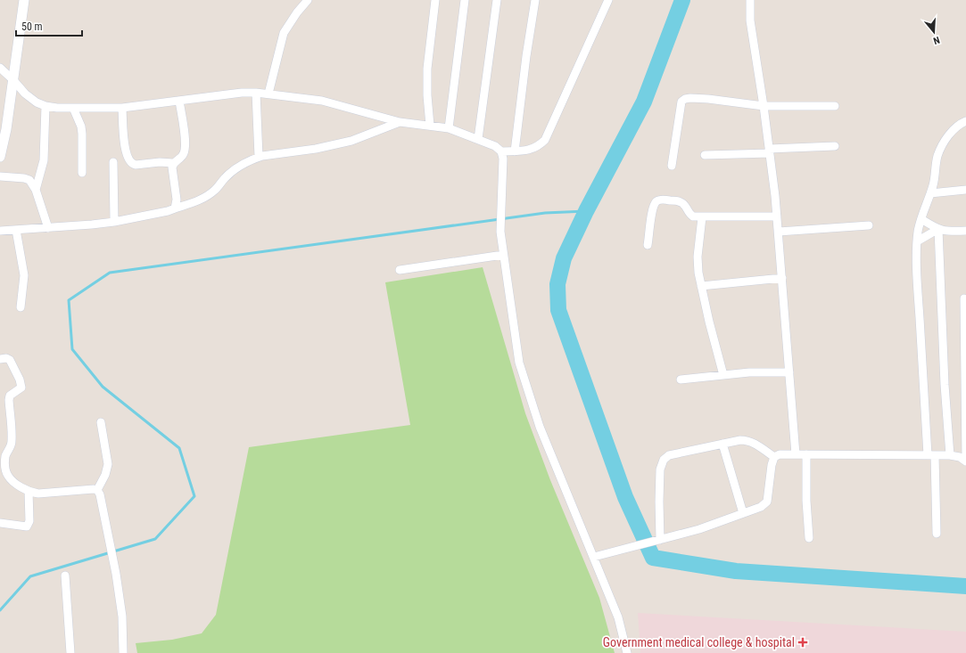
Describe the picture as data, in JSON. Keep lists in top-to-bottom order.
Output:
{
  "places": {
    "health": ["Government medical college & hospital"]
  },
  "scale_bar": "50 m",
  "north": "bottom"
}
